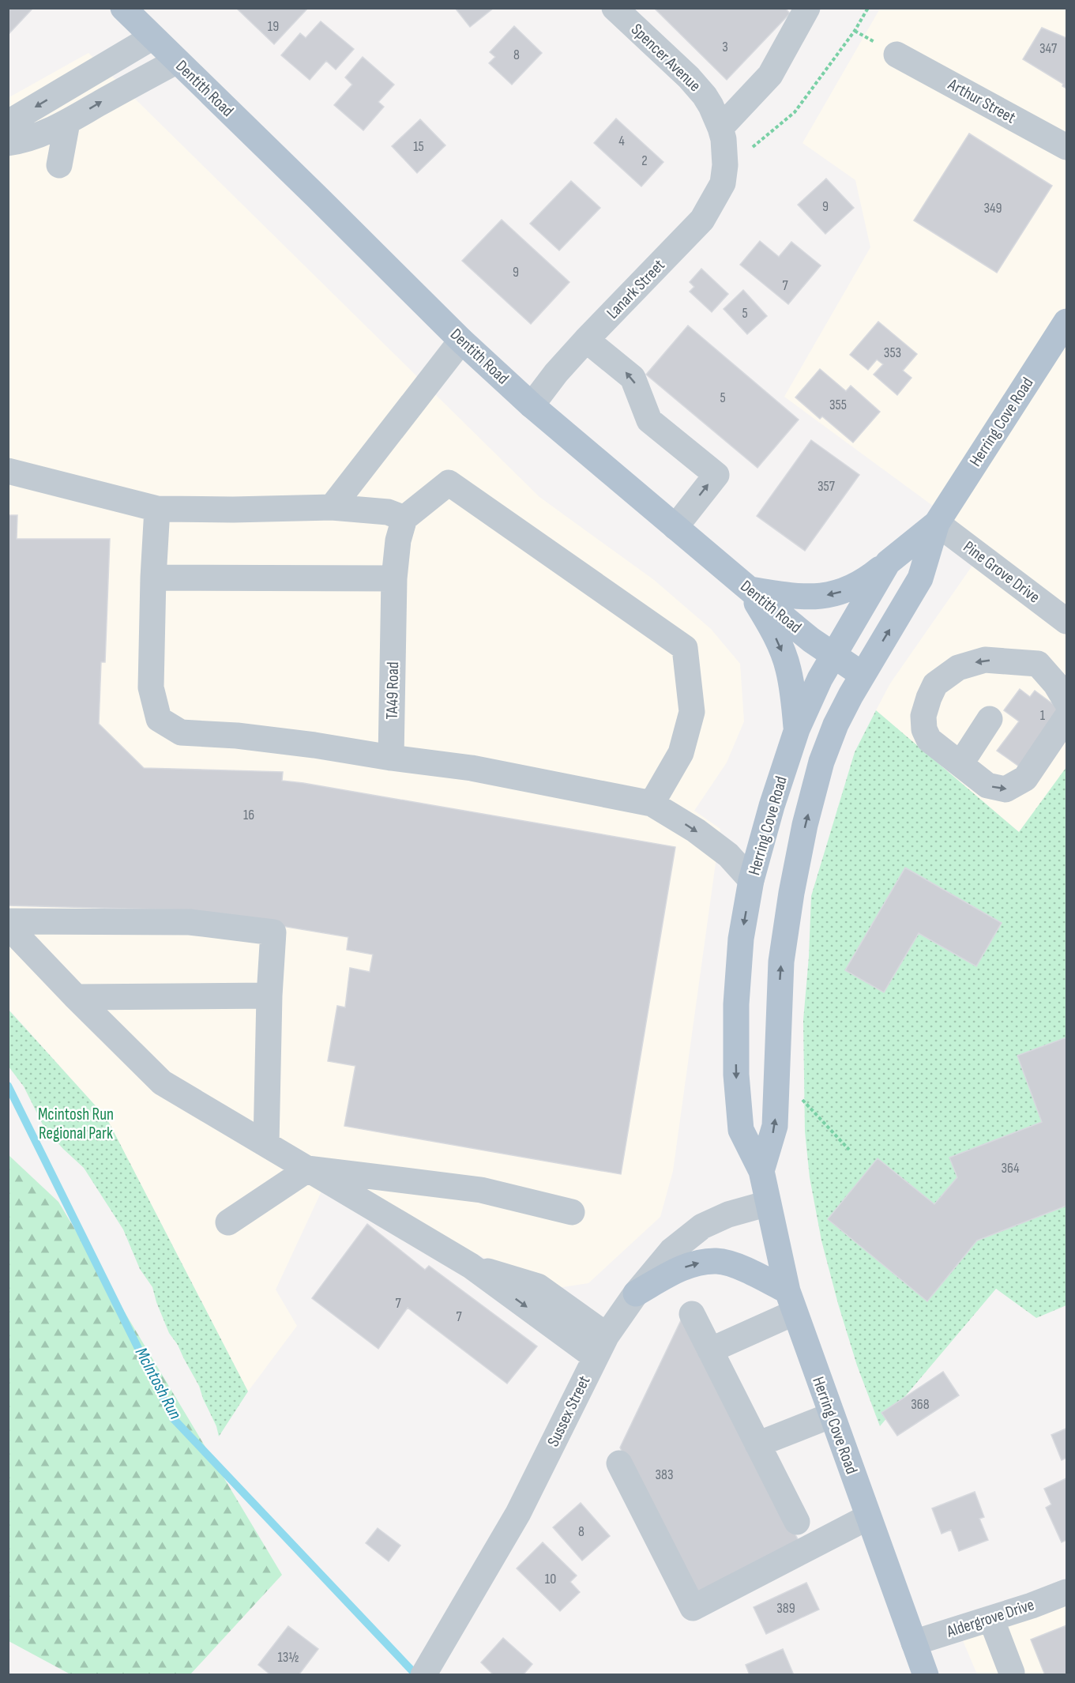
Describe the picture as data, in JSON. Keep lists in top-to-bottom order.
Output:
{
  "streets": {
    "main road": ["Dentith Road", "Herring Cove Road"],
    "street": [
      "Spencer Avenue",
      "Arthur Street",
      "Lanark Street",
      "Pine Grove Drive",
      "TA49 Road",
      "Sussex Street",
      "Aldergrove Drive"
    ]
  },
  "crossings": [
    ["Spencer Avenue", "Lanark Street"],
    ["Dentith Road", "Lanark Street"],
    ["Dentith Road", "Herring Cove Road"],
    ["Herring Cove Road", "Pine Grove Drive"],
    ["Herring Cove Road", "Sussex Street"],
    ["Herring Cove Road", "Aldergrove Drive"]
  ],
  "water": ["McIntosh Run"],
  "parks": ["Mcintosh Run Regional Park"],
  "house_numbers": [
    "19",
    "3",
    "347",
    "8",
    "4",
    "15",
    "2",
    "9",
    "349",
    "9",
    "7",
    "5",
    "353",
    "5",
    "355",
    "357",
    "1",
    "16",
    "364",
    "7",
    "7",
    "368",
    "383",
    "8",
    "10",
    "389",
    "13½"
  ]
}
